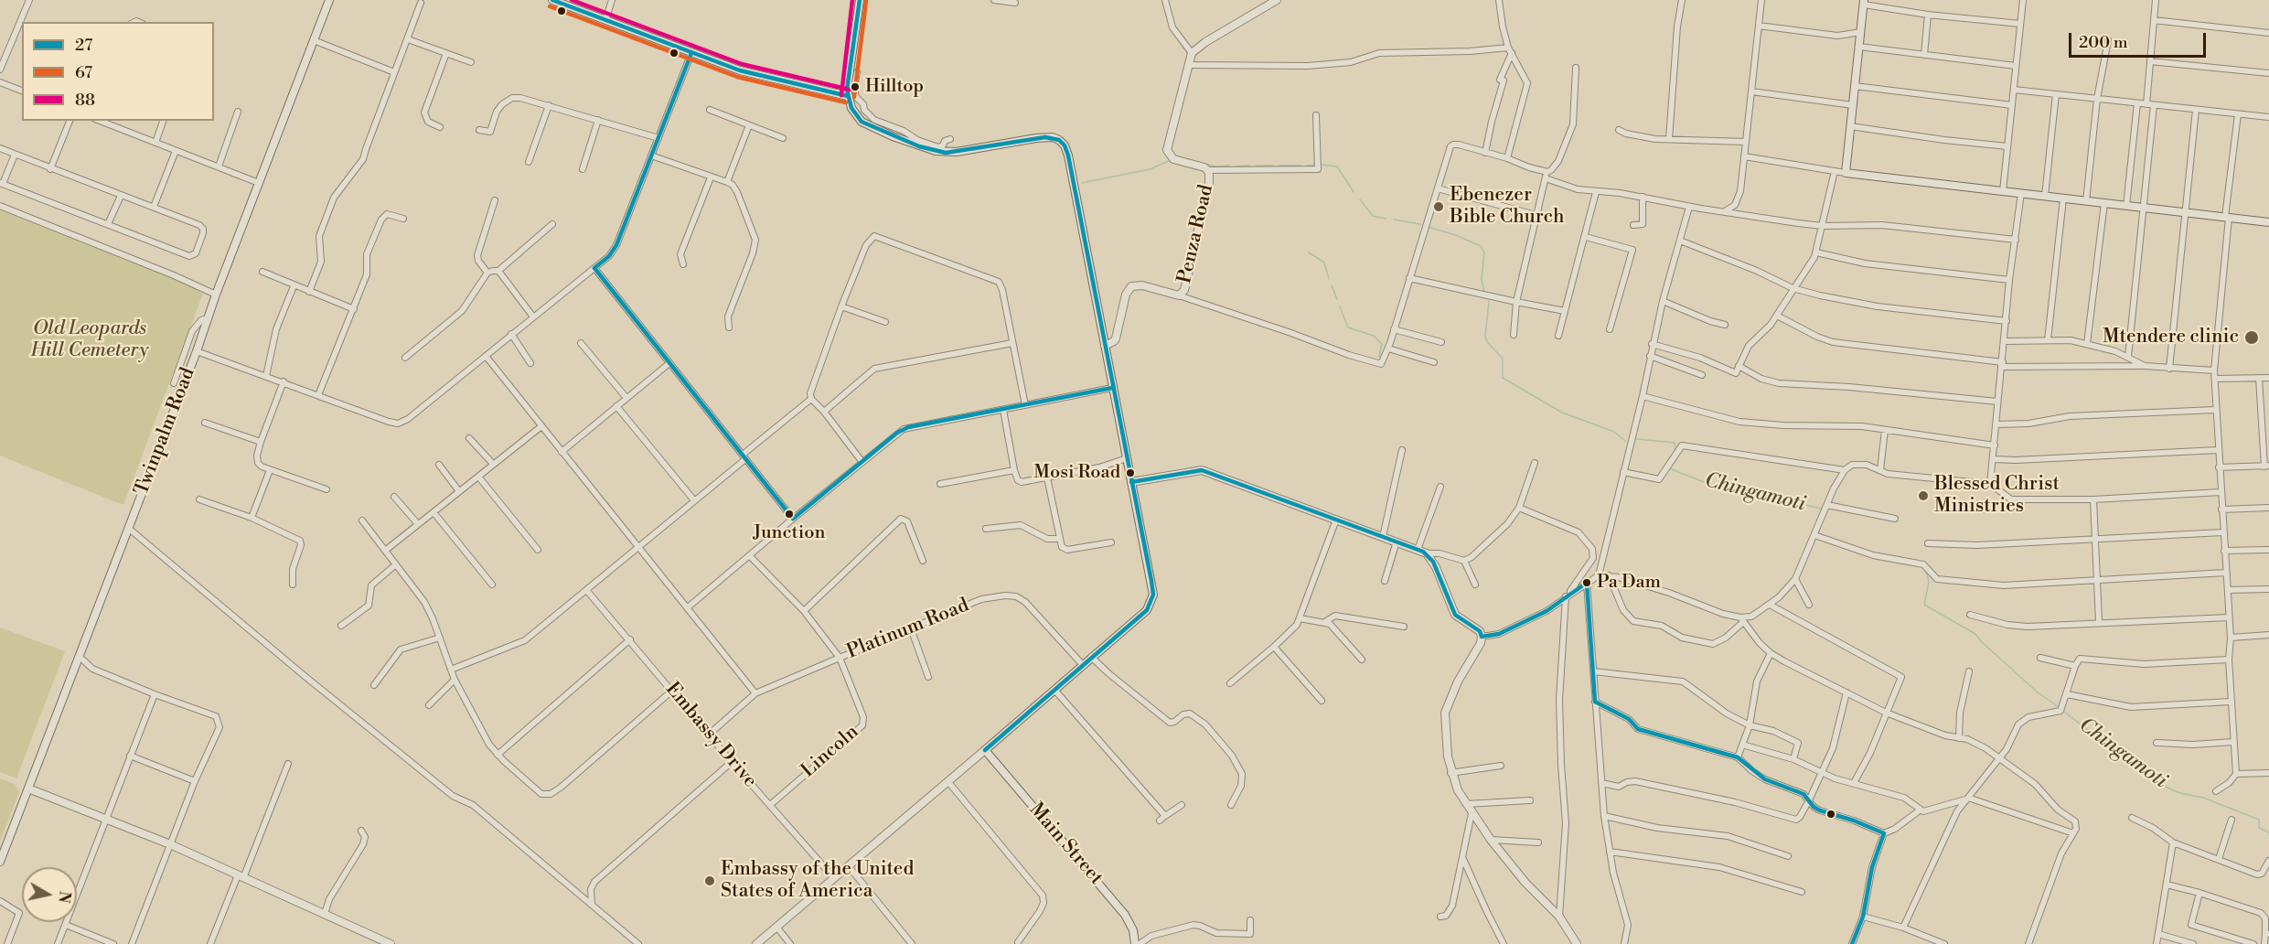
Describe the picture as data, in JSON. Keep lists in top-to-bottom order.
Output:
{
  "streets": {
    "main road": ["Twinpalm Road", "Main Street"],
    "street": [
      "Penza Road",
      "Platinum Road",
      "Embassy Drive",
      "Lincoln"
    ]
  },
  "crossings": [
    ["Platinum Road", "Lincoln"],
    ["Embassy Drive", "Lincoln"]
  ],
  "water": ["Chingamoti"],
  "parks": ["Old Leopards Hill Cemetery"],
  "places": [
    "Hilltop",
    "Ebenezer Bible Church",
    "Mtendere clinic",
    "Mosi Road",
    "Blessed Christ Ministries",
    "Junction",
    "Pa Dam",
    "Embassy of the United States of America"
  ],
  "lines": ["transit line 27", "transit line 88", "transit line 67"],
  "legend": ["27", "67", "88"],
  "scale_bar": "200 m",
  "north": "right"
}
